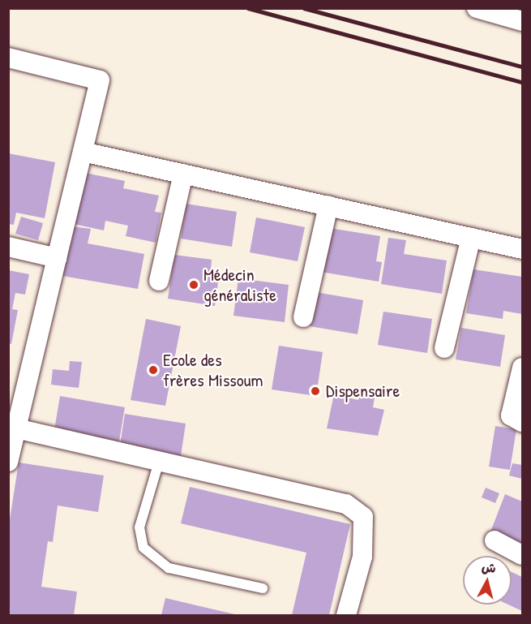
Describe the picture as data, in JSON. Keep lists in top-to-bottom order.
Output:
{
  "places": ["Médecin généraliste", "Ecole des frères Missoum", "Dispensaire"],
  "north": "top"
}
